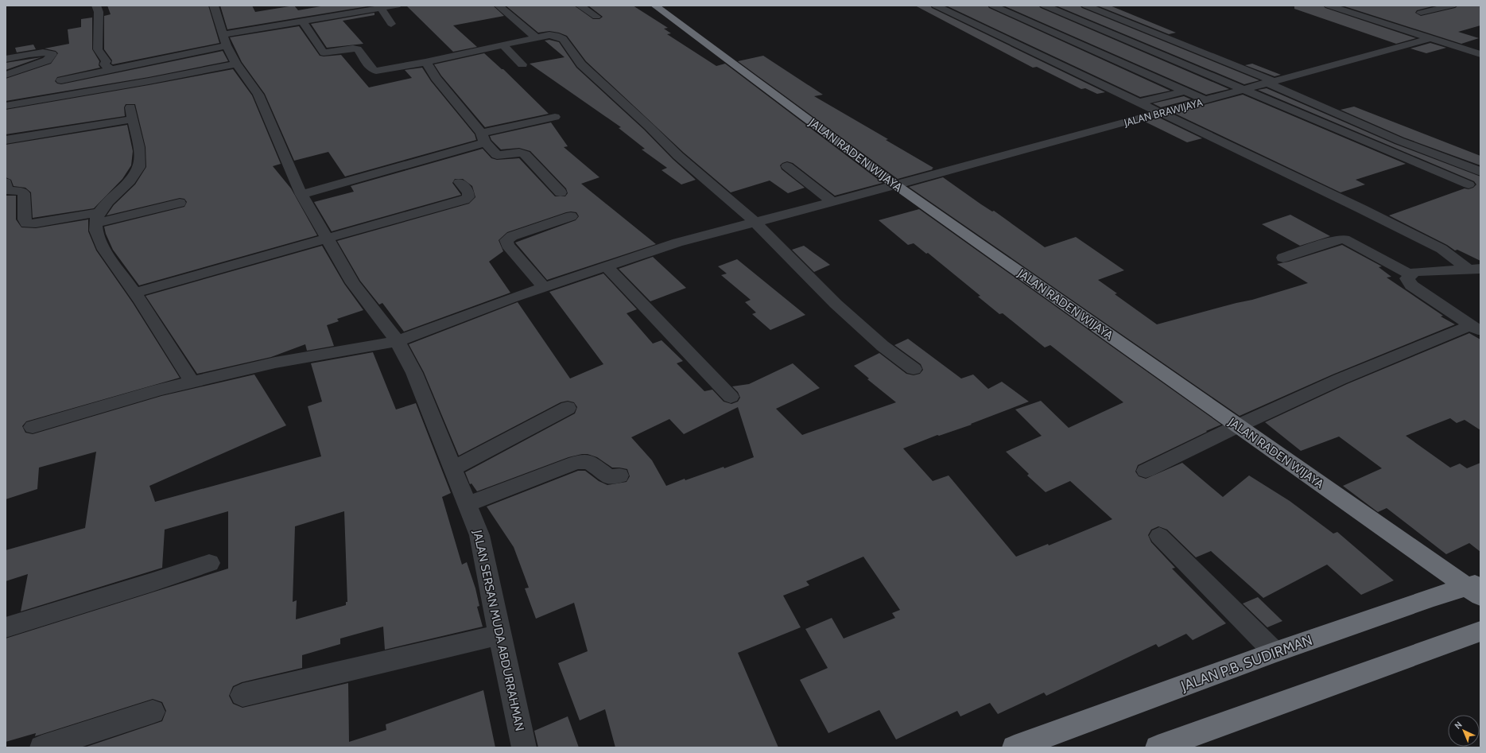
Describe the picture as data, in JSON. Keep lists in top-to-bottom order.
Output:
{
  "streets": {
    "highway": ["JALAN RADEN WIJAYA", "JALAN P.B. SUDIRMAN"],
    "street": ["JALAN BRAWIJAYA", "JALAN SERSAN MUDA ABDURRAHMAN"]
  },
  "crossings": [
    ["JALAN BRAWIJAYA", "JALAN RADEN WIJAYA"],
    ["JALAN BRAWIJAYA", "JALAN SERSAN MUDA ABDURRAHMAN"],
    ["JALAN RADEN WIJAYA", "JALAN P.B. SUDIRMAN"]
  ],
  "north": "top left"
}
